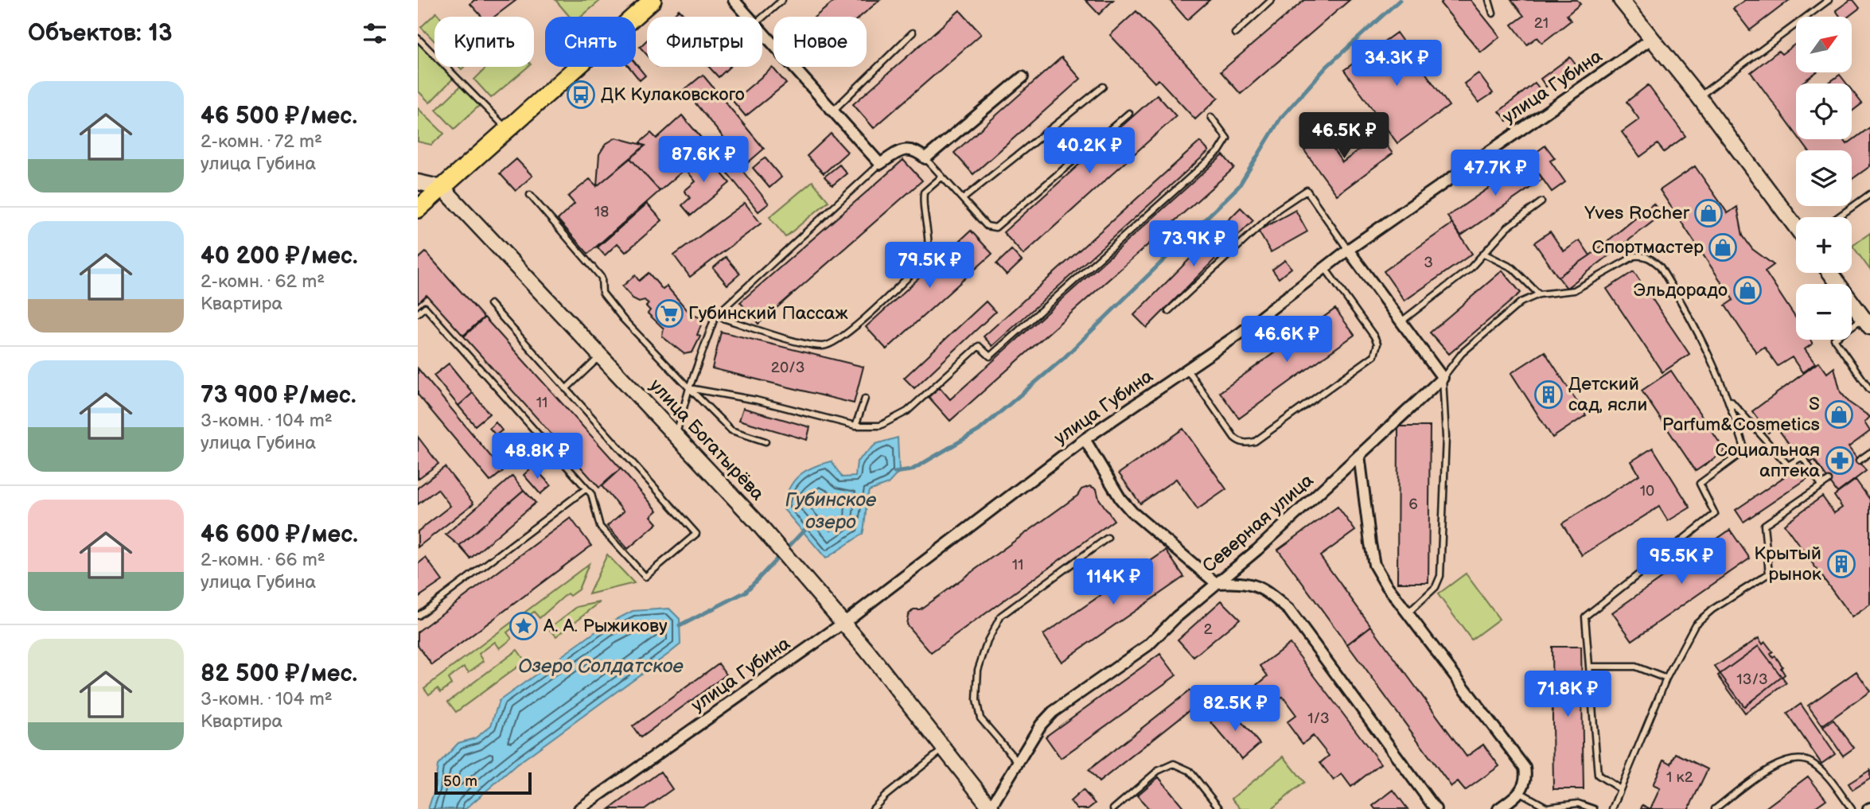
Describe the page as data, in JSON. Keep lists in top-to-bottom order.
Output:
{
  "streets": {
    "main road": ["улица Богатырёва"],
    "street": ["улица Губина", "Северная улица"]
  },
  "crossings": [
    ["улица Губина", "улица Богатырёва"],
    ["улица Богатырёва", "Северная улица"]
  ],
  "water": ["Губинское озеро", "Озеро Солдатское"],
  "places": {
    "bus stop": ["ДК Кулаковского"],
    "shop": [
      "Yves Rocher",
      "Спортмастер",
      "Эльдорадо",
      "S Parfum&Cosmetics"
    ],
    "supermarket": ["Губинский Пассаж"],
    "building": ["Детский сад, ясли", "Крытый рынок"],
    "pharmacy": ["Социальная аптека"],
    "place": ["А. А. Рыжикову"]
  },
  "house_numbers": [
    "21",
    "18",
    "3",
    "20/3",
    "11",
    "10",
    "6",
    "11",
    "2",
    "13/3",
    "1/3",
    "1 к2"
  ],
  "scale_bar": "50 m",
  "north": "top right",
  "page": {
    "heading": "Объектов: 13",
    "map_buttons": ["+", "−"],
    "chip": [
      "Купить",
      "Снять",
      "Фильтры",
      "Новое"
    ],
    "price": [
      "34.3K ₽",
      "46.5K ₽",
      "40.2K ₽",
      "87.6K ₽",
      "47.7K ₽",
      "73.9K ₽",
      "79.5K ₽",
      "46.6K ₽",
      "48.8K ₽",
      "95.5K ₽",
      "114K ₽",
      "71.8K ₽",
      "82.5K ₽"
    ],
    "list": [
      {
        "name": "46 500 ₽/мес.",
        "note": "2-комн. · 72 m² · улица Губина"
      },
      {
        "name": "40 200 ₽/мес.",
        "note": "2-комн. · 62 m² · Квартира"
      },
      {
        "name": "73 900 ₽/мес.",
        "note": "3-комн. · 104 m² · улица Губина"
      },
      {
        "name": "46 600 ₽/мес.",
        "note": "2-комн. · 66 m² · улица Губина"
      },
      {
        "name": "82 500 ₽/мес.",
        "note": "3-комн. · 104 m² · Квартира"
      }
    ],
    "scale": "50 m"
  }
}
